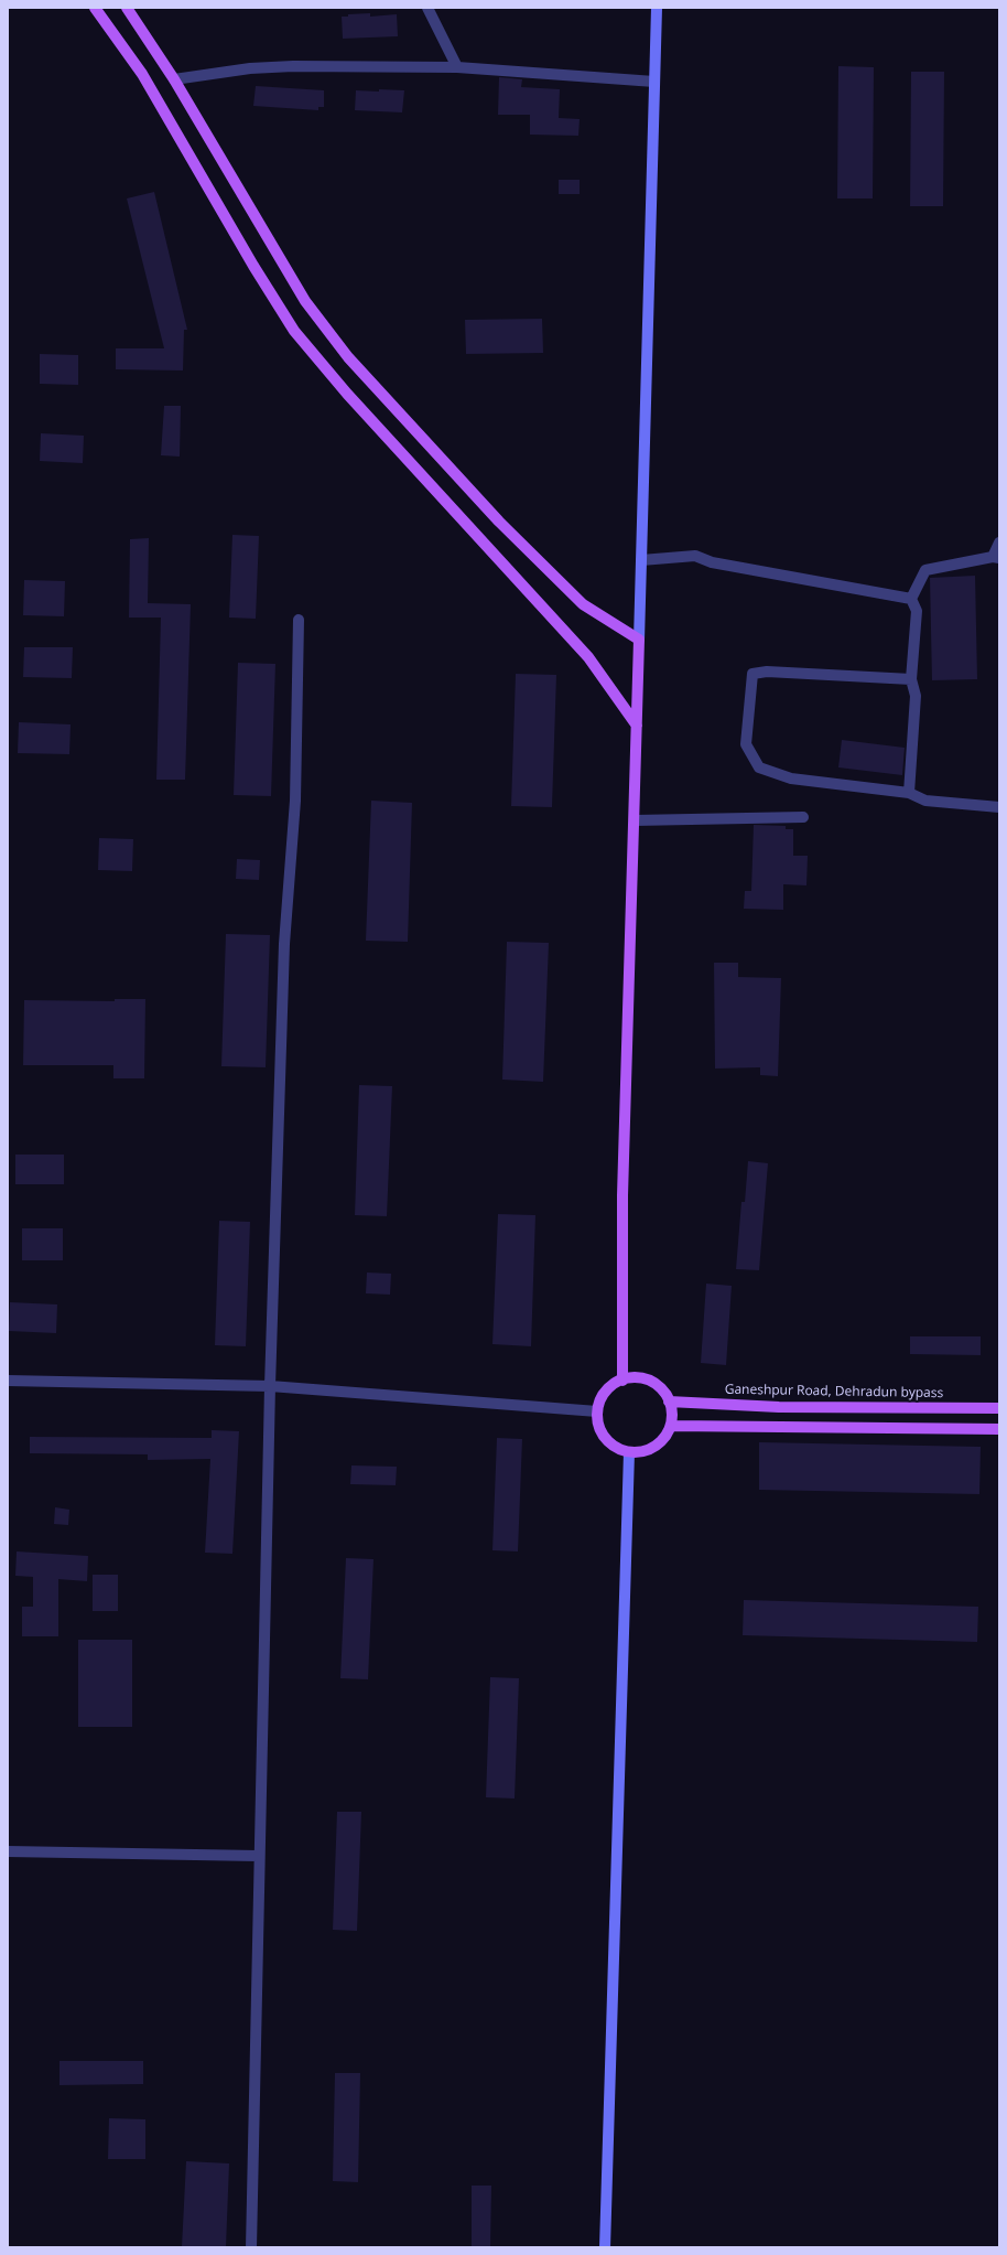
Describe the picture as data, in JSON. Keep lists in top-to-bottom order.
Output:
{
  "streets": {
    "main road": ["Ganeshpur Road, Dehradun bypass"]
  }
}
